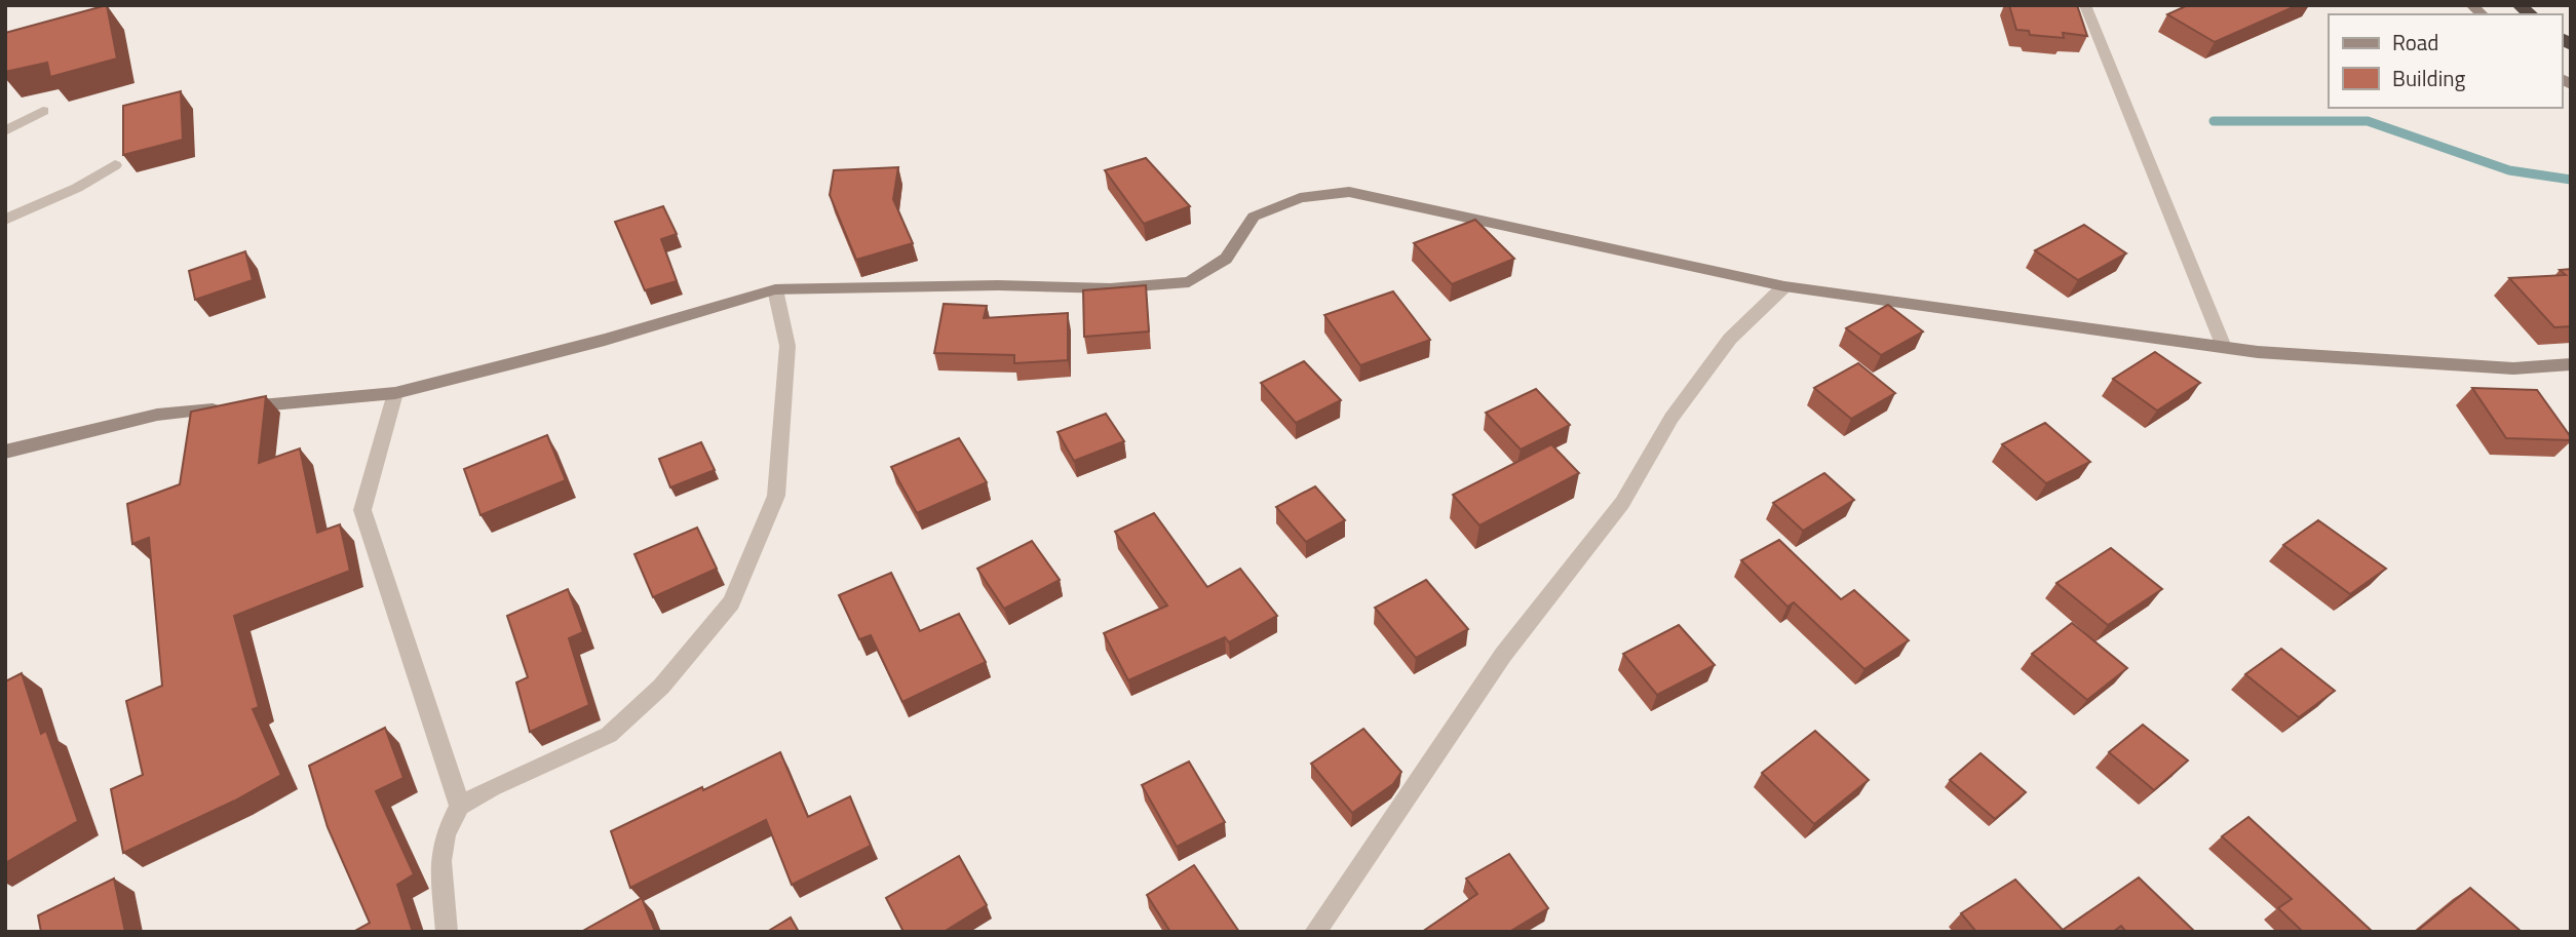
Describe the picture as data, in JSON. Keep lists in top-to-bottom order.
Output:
{
  "legend": ["Road", "Building"]
}
